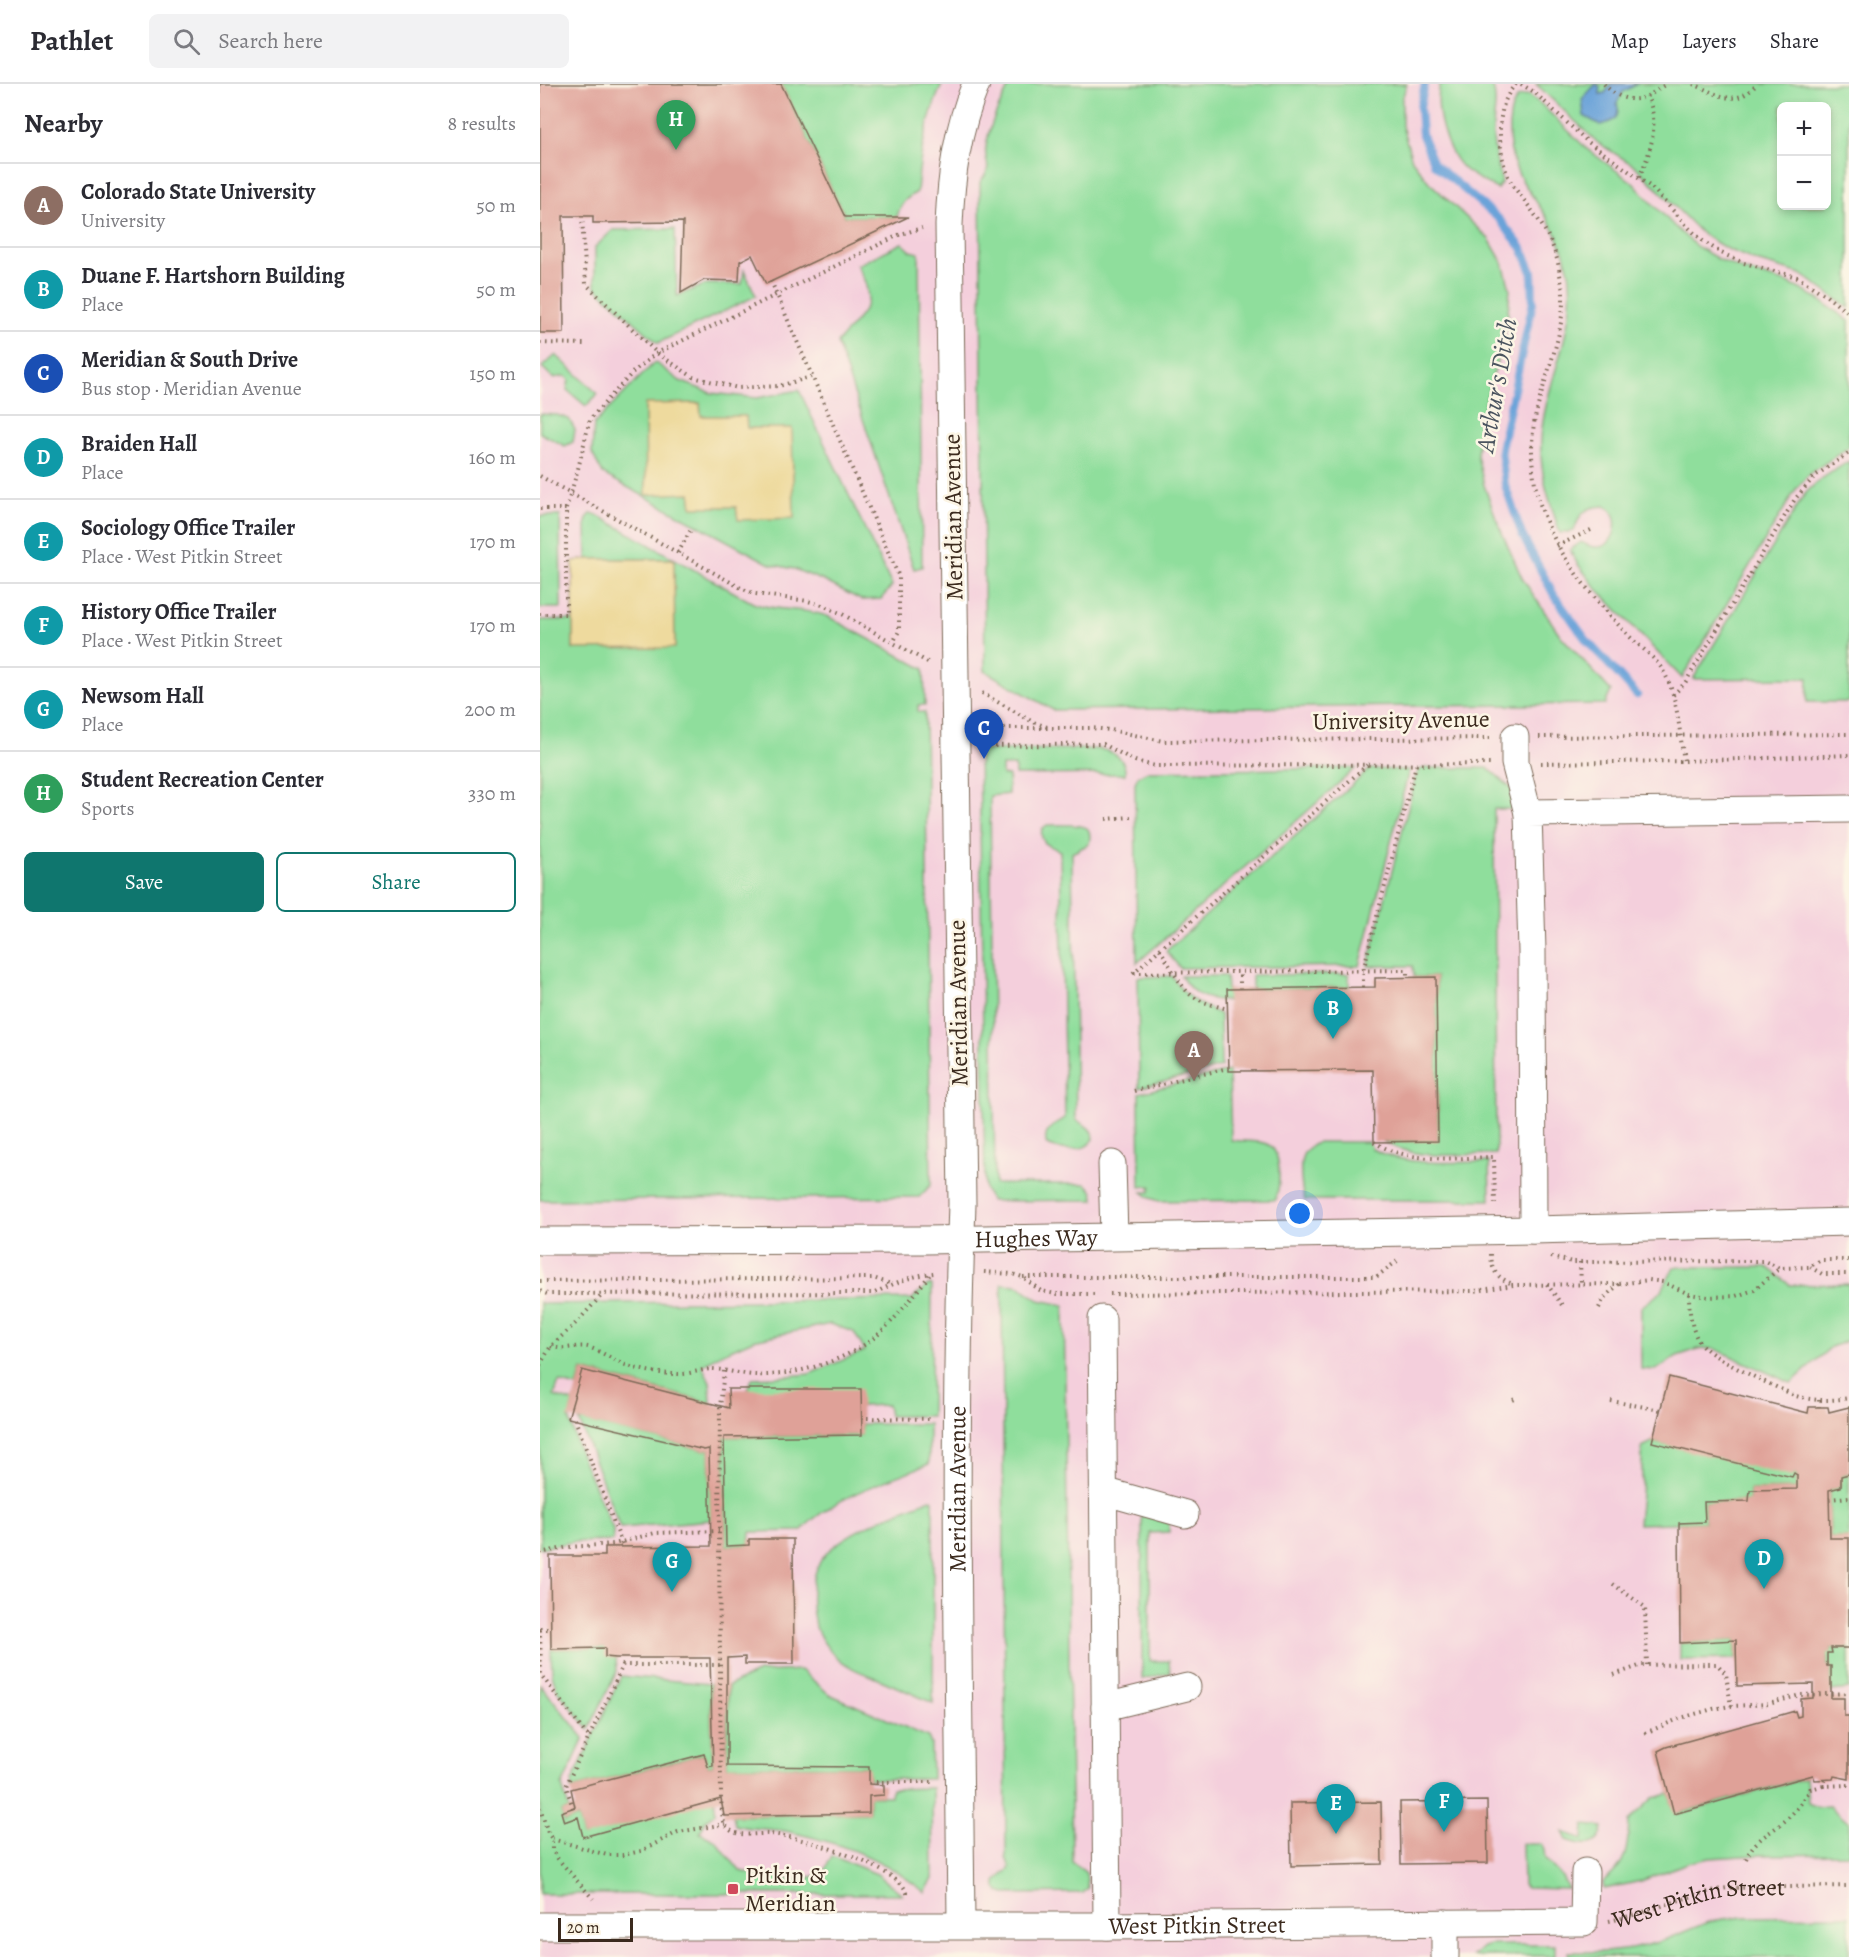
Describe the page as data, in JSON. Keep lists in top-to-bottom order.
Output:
{
  "streets": {
    "street": ["Meridian Avenue", "Hughes Way", "West Pitkin Street"],
    "path": ["University Avenue"]
  },
  "crossings": [
    ["Meridian Avenue", "University Avenue"],
    ["Meridian Avenue", "Hughes Way"],
    ["Meridian Avenue", "West Pitkin Street"]
  ],
  "water": ["Arthur's Ditch"],
  "places": {
    "transit": ["Pitkin & Meridian"]
  },
  "scale_bar": "20 m",
  "page": {
    "header": "Pathlet",
    "search": "Search here",
    "nav": ["Map", "Layers", "Share"],
    "heading": ["Nearby", "8 results"],
    "pins": [
      "H",
      "C",
      "B",
      "A",
      "D",
      "G",
      "F",
      "E"
    ],
    "map_buttons": ["+", "−"],
    "list": [
      {
        "mark": "A",
        "name": "Colorado State University",
        "note": "University",
        "value": "50 m"
      },
      {
        "mark": "B",
        "name": "Duane F. Hartshorn Building",
        "note": "Place",
        "value": "50 m"
      },
      {
        "mark": "C",
        "name": "Meridian & South Drive",
        "note": "Bus stop · Meridian Avenue",
        "value": "150 m"
      },
      {
        "mark": "D",
        "name": "Braiden Hall",
        "note": "Place",
        "value": "160 m"
      },
      {
        "mark": "E",
        "name": "Sociology Office Trailer",
        "note": "Place · West Pitkin Street",
        "value": "170 m"
      },
      {
        "mark": "F",
        "name": "History Office Trailer",
        "note": "Place · West Pitkin Street",
        "value": "170 m"
      },
      {
        "mark": "G",
        "name": "Newsom Hall",
        "note": "Place",
        "value": "200 m"
      },
      {
        "mark": "H",
        "name": "Student Recreation Center",
        "note": "Sports",
        "value": "330 m"
      }
    ],
    "buttons": ["Save", "Share"],
    "scale": "20 m"
  }
}
